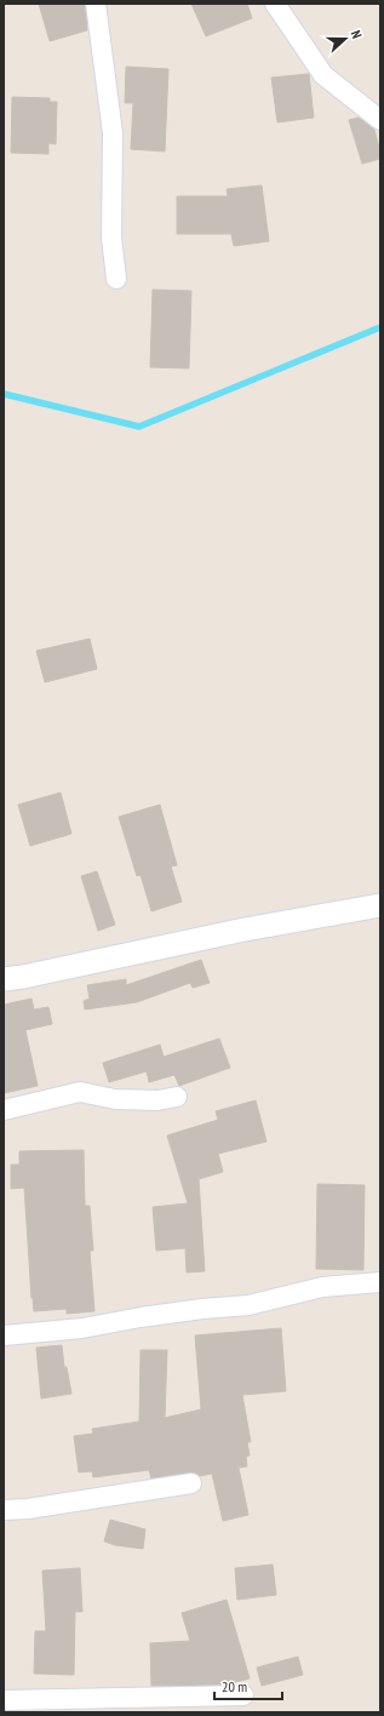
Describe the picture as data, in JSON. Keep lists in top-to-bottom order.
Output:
{
  "scale_bar": "20 m",
  "north": "right"
}
